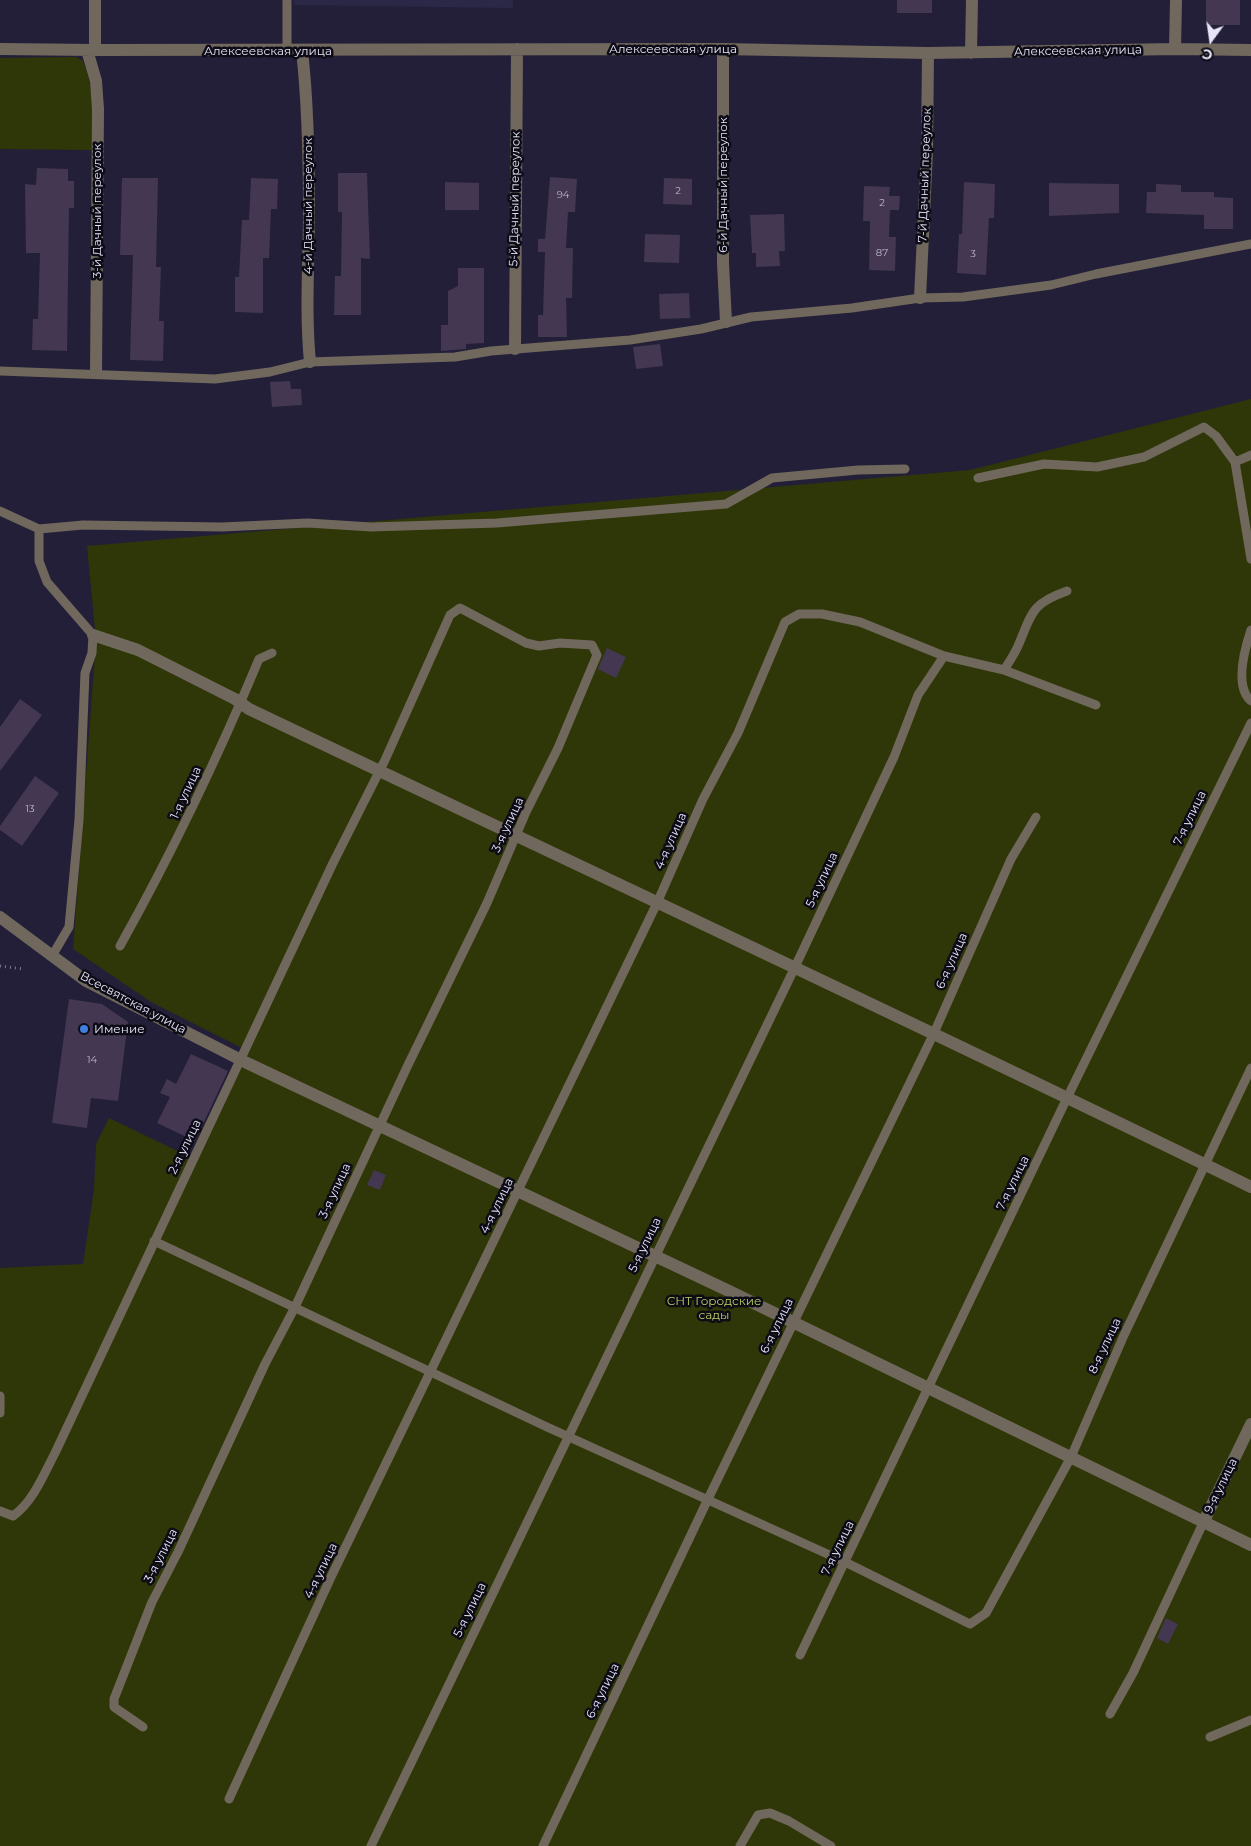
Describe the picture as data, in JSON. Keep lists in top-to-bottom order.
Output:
{
  "streets": {
    "street": [
      "Алексеевская улица",
      "7-й Дачный переулок",
      "6-й Дачный переулок",
      "5-й Дачный переулок",
      "4-й Дачный переулок",
      "3-й Дачный переулок",
      "Всесвятская улица",
      "9-я улица"
    ],
    "lane": [
      "1-я улица",
      "7-я улица",
      "3-я улица",
      "4-я улица",
      "5-я улица",
      "6-я улица",
      "2-я улица",
      "8-я улица"
    ]
  },
  "crossings": [
    ["Алексеевская улица", "7-й Дачный переулок"],
    ["Алексеевская улица", "6-й Дачный переулок"],
    ["Алексеевская улица", "5-й Дачный переулок"],
    ["Алексеевская улица", "4-й Дачный переулок"],
    ["Алексеевская улица", "3-й Дачный переулок"],
    ["7-я улица", "Всесвятская улица"],
    ["7-я улица", "8-я улица"],
    ["3-я улица", "Всесвятская улица"],
    ["3-я улица", "2-я улица"],
    ["4-я улица", "5-я улица"],
    ["4-я улица", "Всесвятская улица"],
    ["5-я улица", "Всесвятская улица"],
    ["6-я улица", "Всесвятская улица"],
    ["Всесвятская улица", "2-я улица"],
    ["Всесвятская улица", "8-я улица"],
    ["Всесвятская улица", "9-я улица"]
  ],
  "parks": ["СНТ Городские сады"],
  "places": ["Имение"],
  "house_numbers": [
    "2",
    "94",
    "2",
    "87",
    "3",
    "13",
    "14"
  ],
  "north": "bottom"
}
